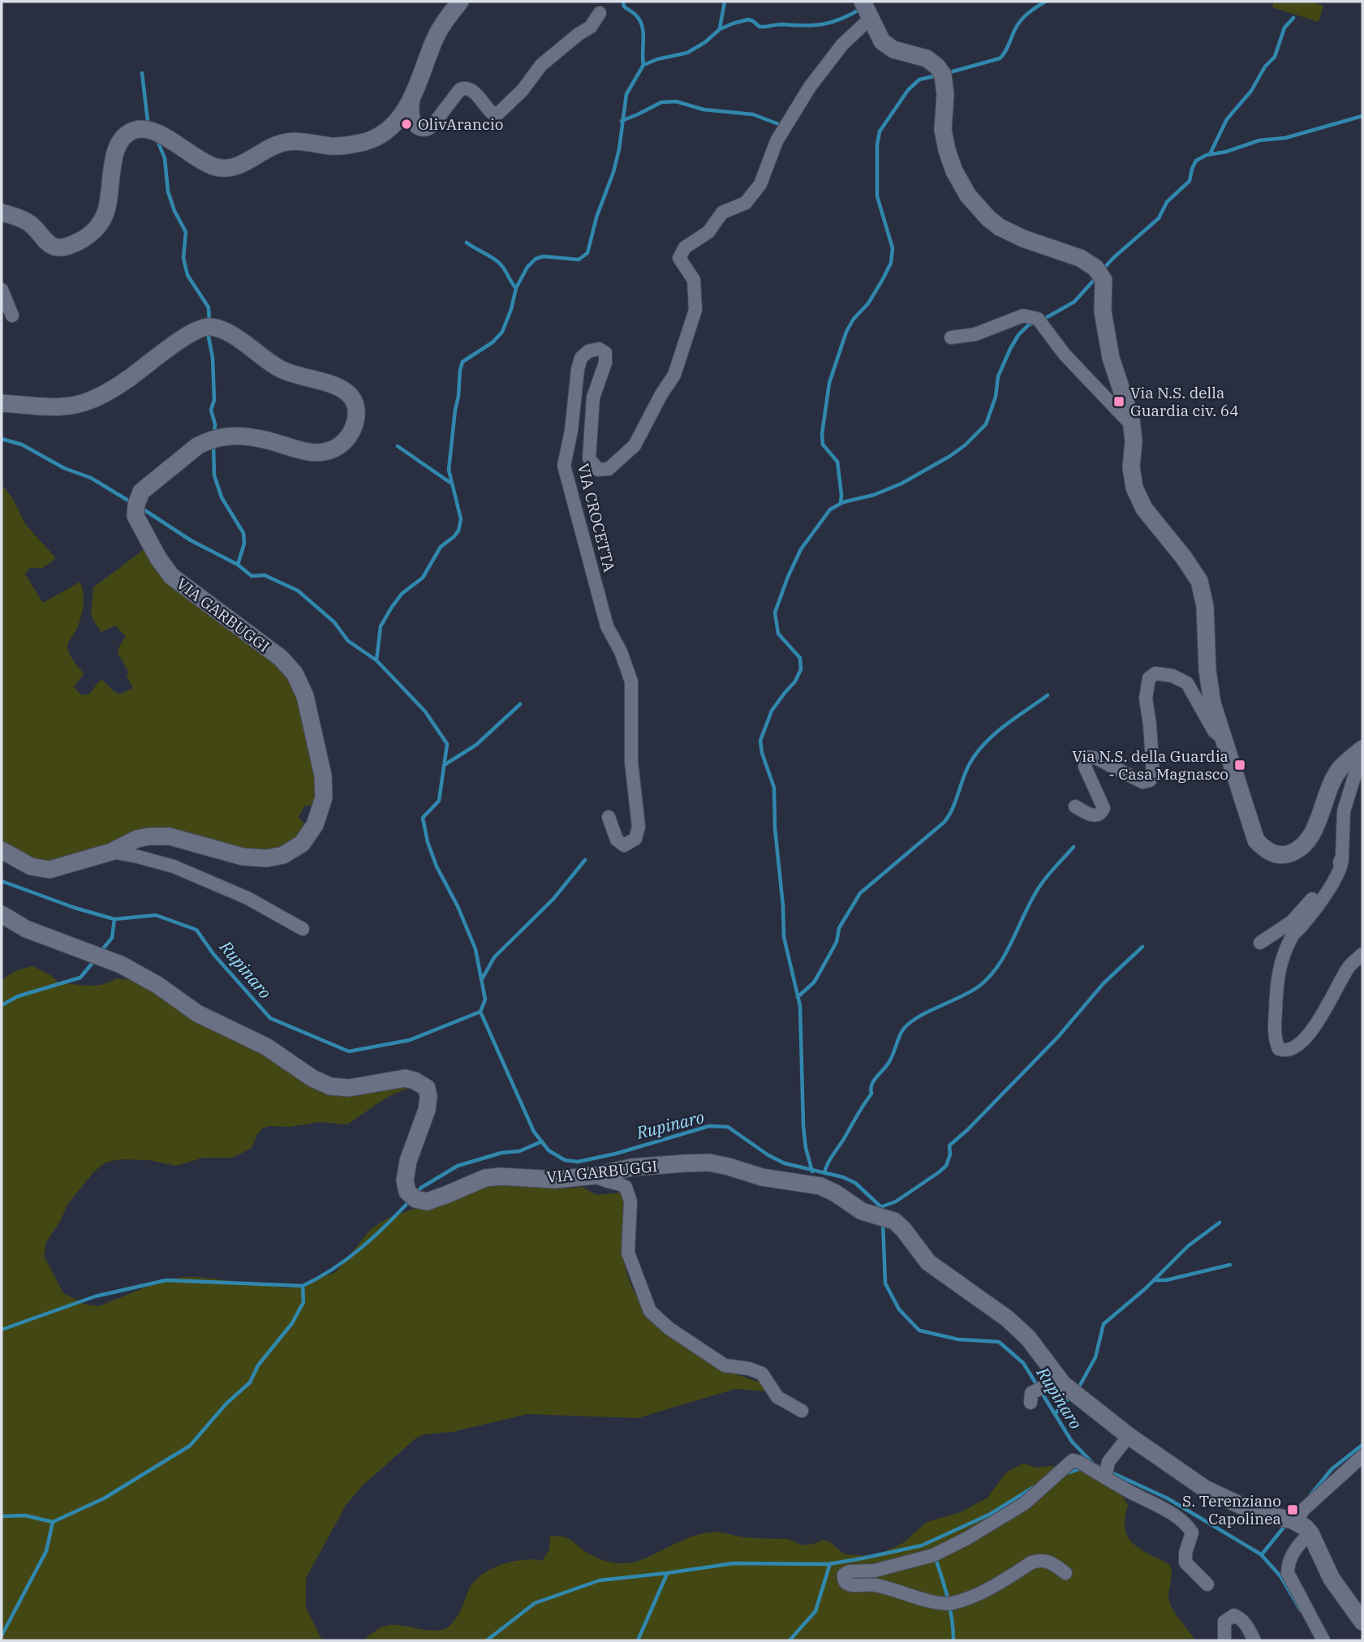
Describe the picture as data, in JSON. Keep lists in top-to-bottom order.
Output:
{
  "streets": {
    "street": ["VIA CROCETTA", "VIA GARBUGGI"]
  },
  "water": ["Rupinaro"],
  "places": {
    "other": ["OlivArancio"],
    "transit": ["Via N.S. della Guardia civ. 64", "Via N.S. della Guardia - Casa Magnasco", "S. Terenziano Capolinea"]
  }
}
